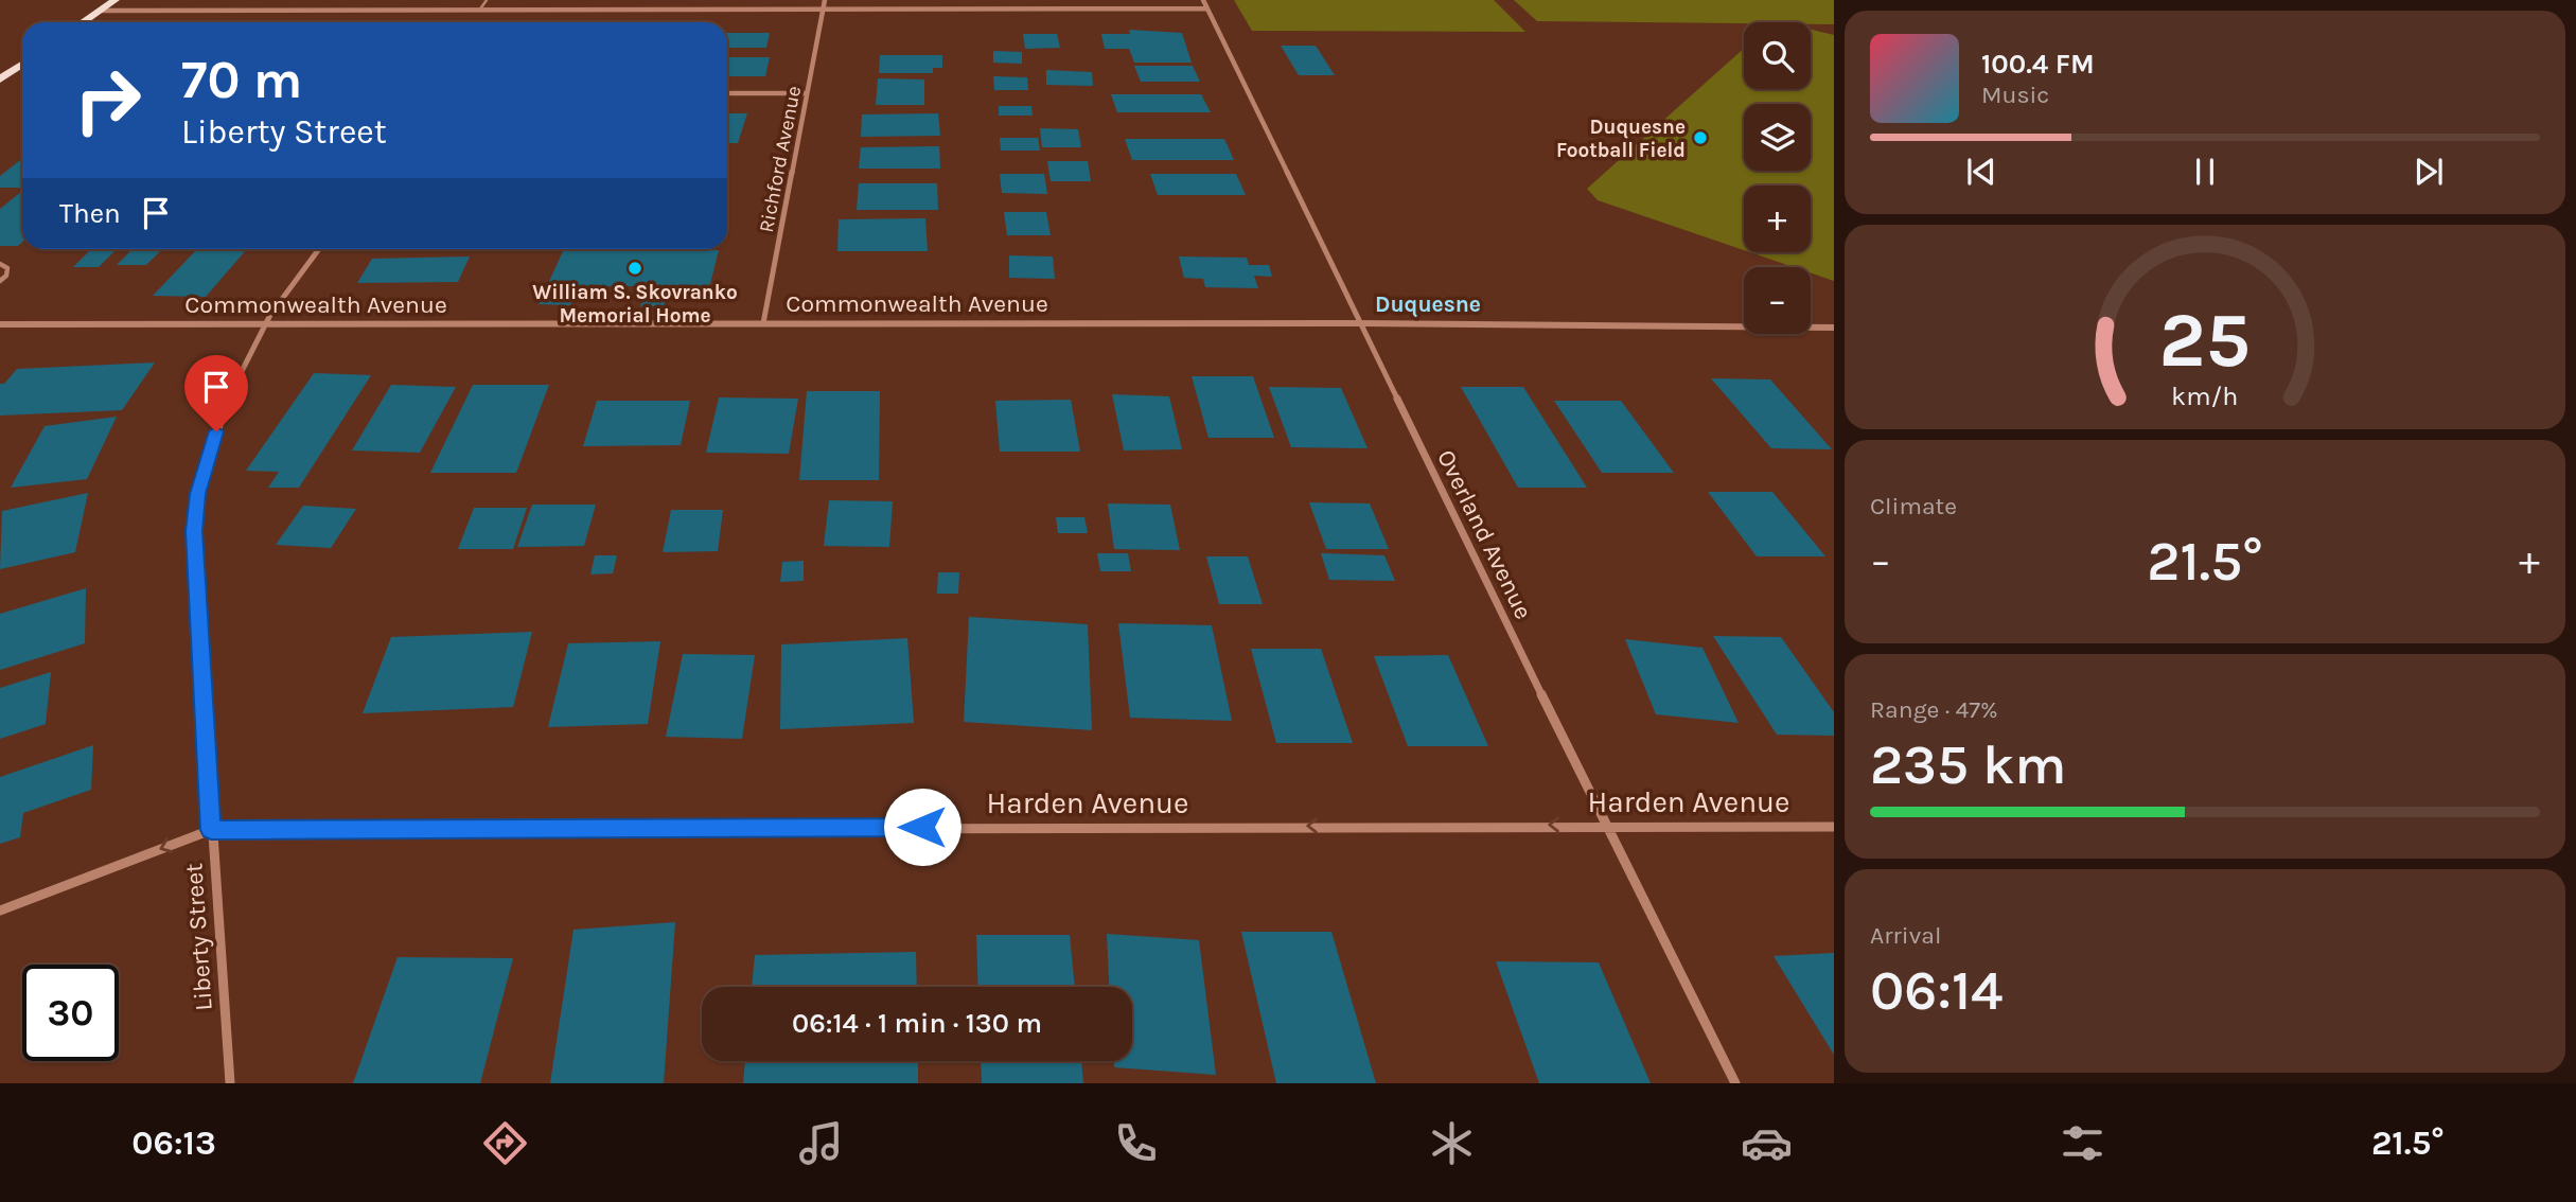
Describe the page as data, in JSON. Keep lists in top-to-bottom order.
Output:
{
  "streets": {
    "street": [
      "Richford Avenue",
      "Commonwealth Avenue",
      "Overland Avenue",
      "Harden Avenue",
      "Liberty Street"
    ]
  },
  "crossings": [
    ["Richford Avenue", "Commonwealth Avenue"],
    ["Commonwealth Avenue", "Overland Avenue"],
    ["Commonwealth Avenue", "Liberty Street"],
    ["Overland Avenue", "Harden Avenue"],
    ["Harden Avenue", "Liberty Street"]
  ],
  "one_way": ["Harden Avenue"],
  "districts": ["Duquesne"],
  "places": ["Duquesne Football Field", "William S. Skovranko Memorial Home"],
  "page": {
    "map_buttons": ["+", "−"],
    "turn": ["70 m", "Liberty Street"],
    "song": ["100.4 FM", "Music"],
    "then": "Then",
    "tile": [
      "Climate",
      ["Range · 47%", "235 km"],
      ["Arrival", "06:14"]
    ],
    "heat": ["−", "21.5°", "+"],
    "limit": "30",
    "trip": "06:14 · 1 min · 130 m",
    "tabs": ["06:13", "21.5°"],
    "gauge": ["25", "km/h"]
  }
}
